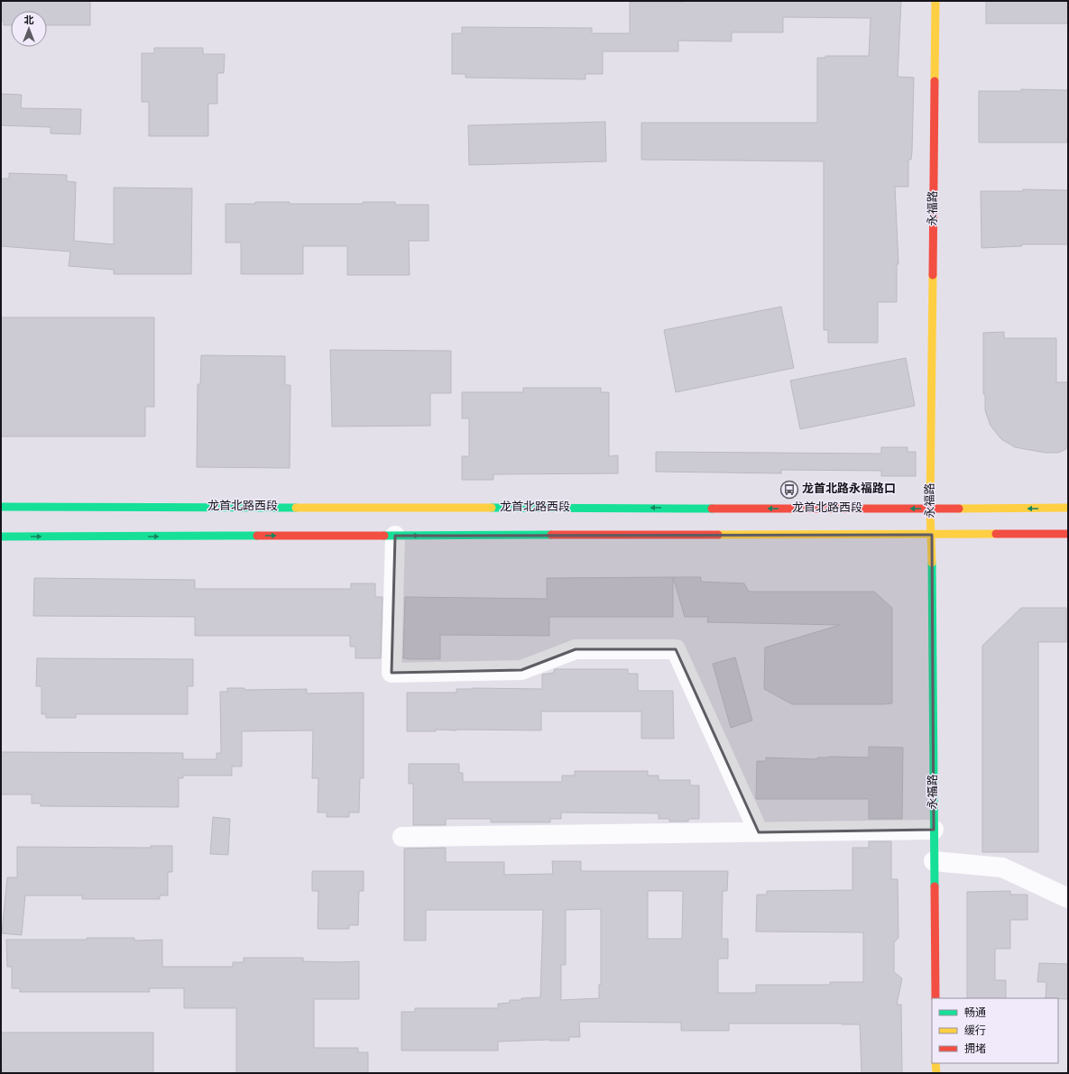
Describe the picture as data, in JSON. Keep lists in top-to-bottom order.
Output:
{
  "streets": {
    "street": ["永福路", "龙首北路西段"]
  },
  "crossings": [
    ["永福路", "龙首北路西段"]
  ],
  "places": {
    "bus stop": ["龙首北路永福路口"]
  },
  "legend": ["畅通", "缓行", "拥堵"],
  "north": "top"
}
